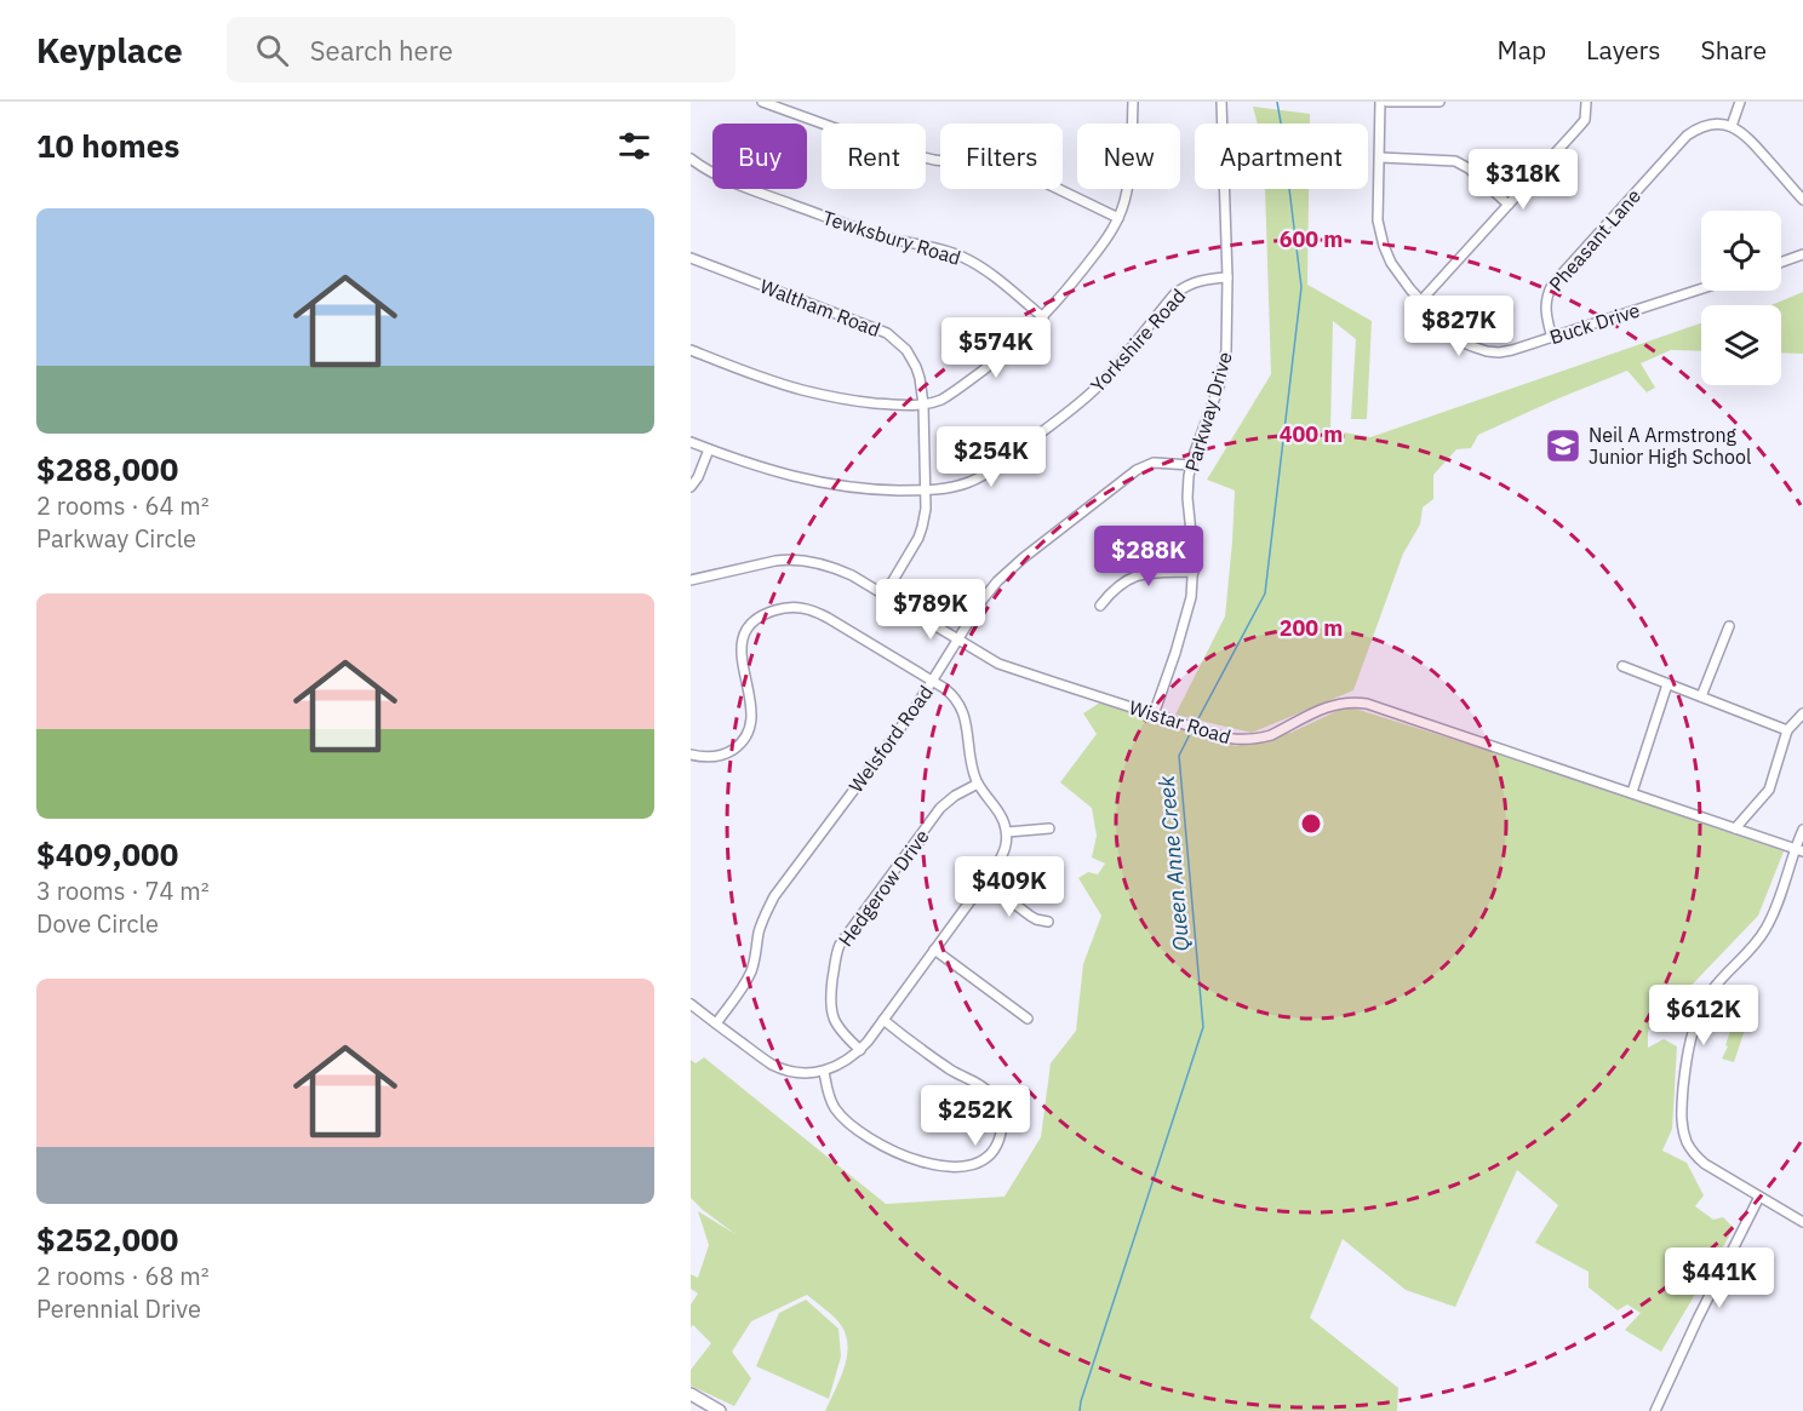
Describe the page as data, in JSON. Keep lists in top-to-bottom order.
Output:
{
  "streets": {
    "street": [
      "Tewksbury Road",
      "Pheasant Lane",
      "Waltham Road",
      "Buck Drive",
      "Yorkshire Road",
      "Parkway Drive",
      "Wistar Road",
      "Welsford Road",
      "Hedgerow Drive"
    ]
  },
  "crossings": [
    ["Pheasant Lane", "Buck Drive"],
    ["Waltham Road", "Yorkshire Road"],
    ["Waltham Road", "Wistar Road"],
    ["Yorkshire Road", "Parkway Drive"],
    ["Parkway Drive", "Wistar Road"],
    ["Parkway Drive", "Welsford Road"],
    ["Wistar Road", "Welsford Road"]
  ],
  "water": ["Queen Anne Creek"],
  "places": {
    "school or university": ["Neil A Armstrong Junior High School"]
  },
  "page": {
    "header": "Keyplace",
    "search": "Search here",
    "nav": ["Map", "Layers", "Share"],
    "heading": "10 homes",
    "chip": [
      "Buy",
      "Rent",
      "Filters",
      "New",
      "Apartment"
    ],
    "price": [
      "$318K",
      "$827K",
      "$574K",
      "$254K",
      "$288K",
      "$789K",
      "$409K",
      "$612K",
      "$252K",
      "$441K"
    ],
    "list": [
      {
        "name": "$288,000",
        "note": "2 rooms · 64 m² · Parkway Circle"
      },
      {
        "name": "$409,000",
        "note": "3 rooms · 74 m² · Dove Circle"
      },
      {
        "name": "$252,000",
        "note": "2 rooms · 68 m² · Perennial Drive"
      }
    ]
  },
  "rings": ["600 m", "400 m", "200 m"]
}
